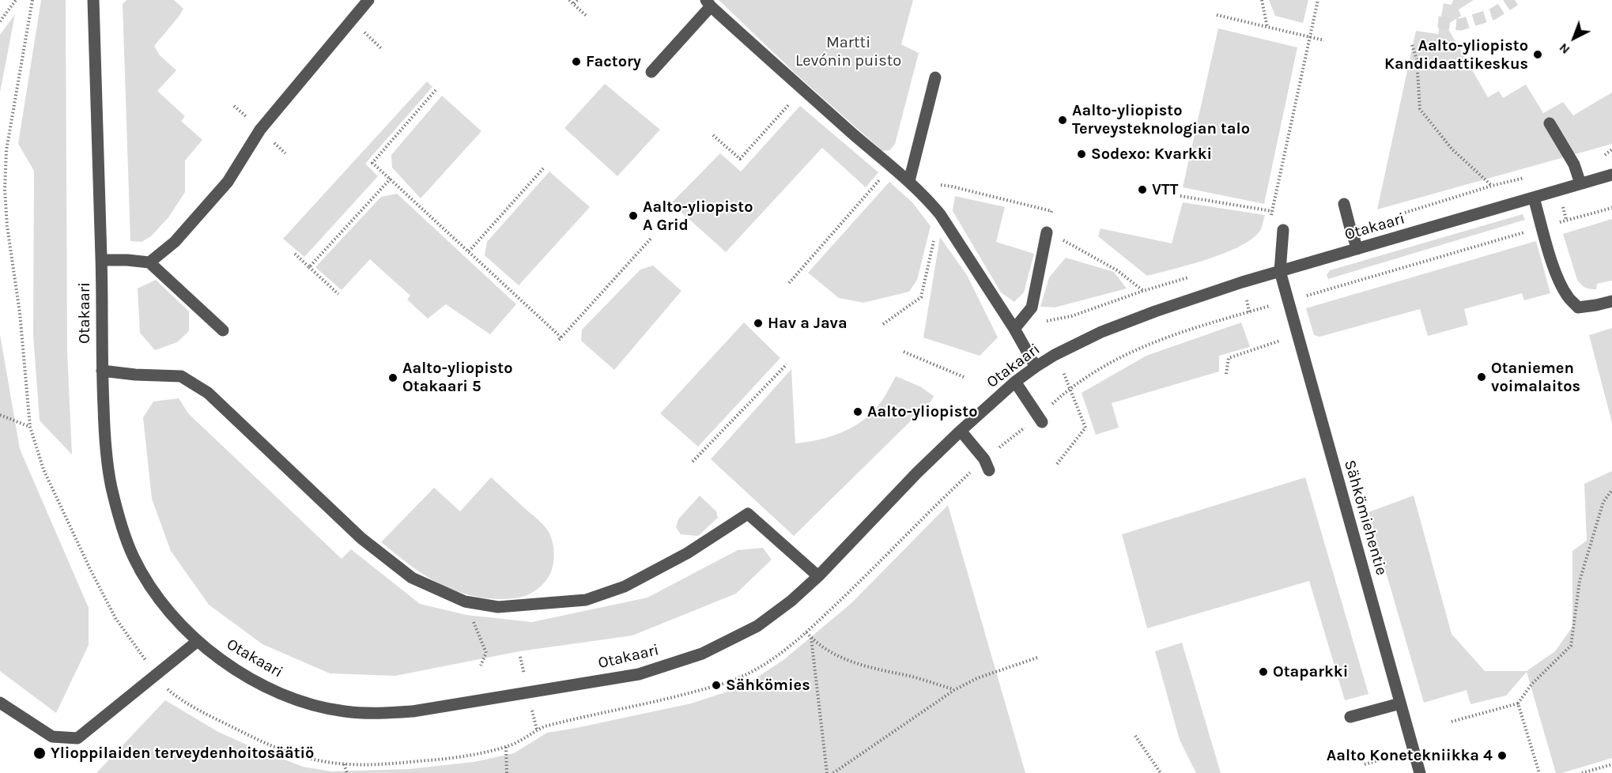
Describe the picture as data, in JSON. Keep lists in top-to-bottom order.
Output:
{
  "streets": {
    "street": ["Otakaari", "Sähkömiehentie"]
  },
  "crossings": [
    ["Otakaari", "Sähkömiehentie"]
  ],
  "parks": ["Martti Levónin puisto"],
  "places": [
    "Aalto-yliopisto Kandidaattikeskus",
    "Factory",
    "Aalto-yliopisto Terveysteknologian talo",
    "Sodexo: Kvarkki",
    "VTT",
    "Aalto-yliopisto A Grid",
    "Hav a Java",
    "Otaniemen voimalaitos",
    "Aalto-yliopisto Otakaari 5",
    "Aalto-yliopisto",
    "Otaparkki",
    "Sähkömies",
    "Ylioppilaiden terveydenhoitosäätiö",
    "Aalto Konetekniikka 4"
  ],
  "north": "bottom left"
}
